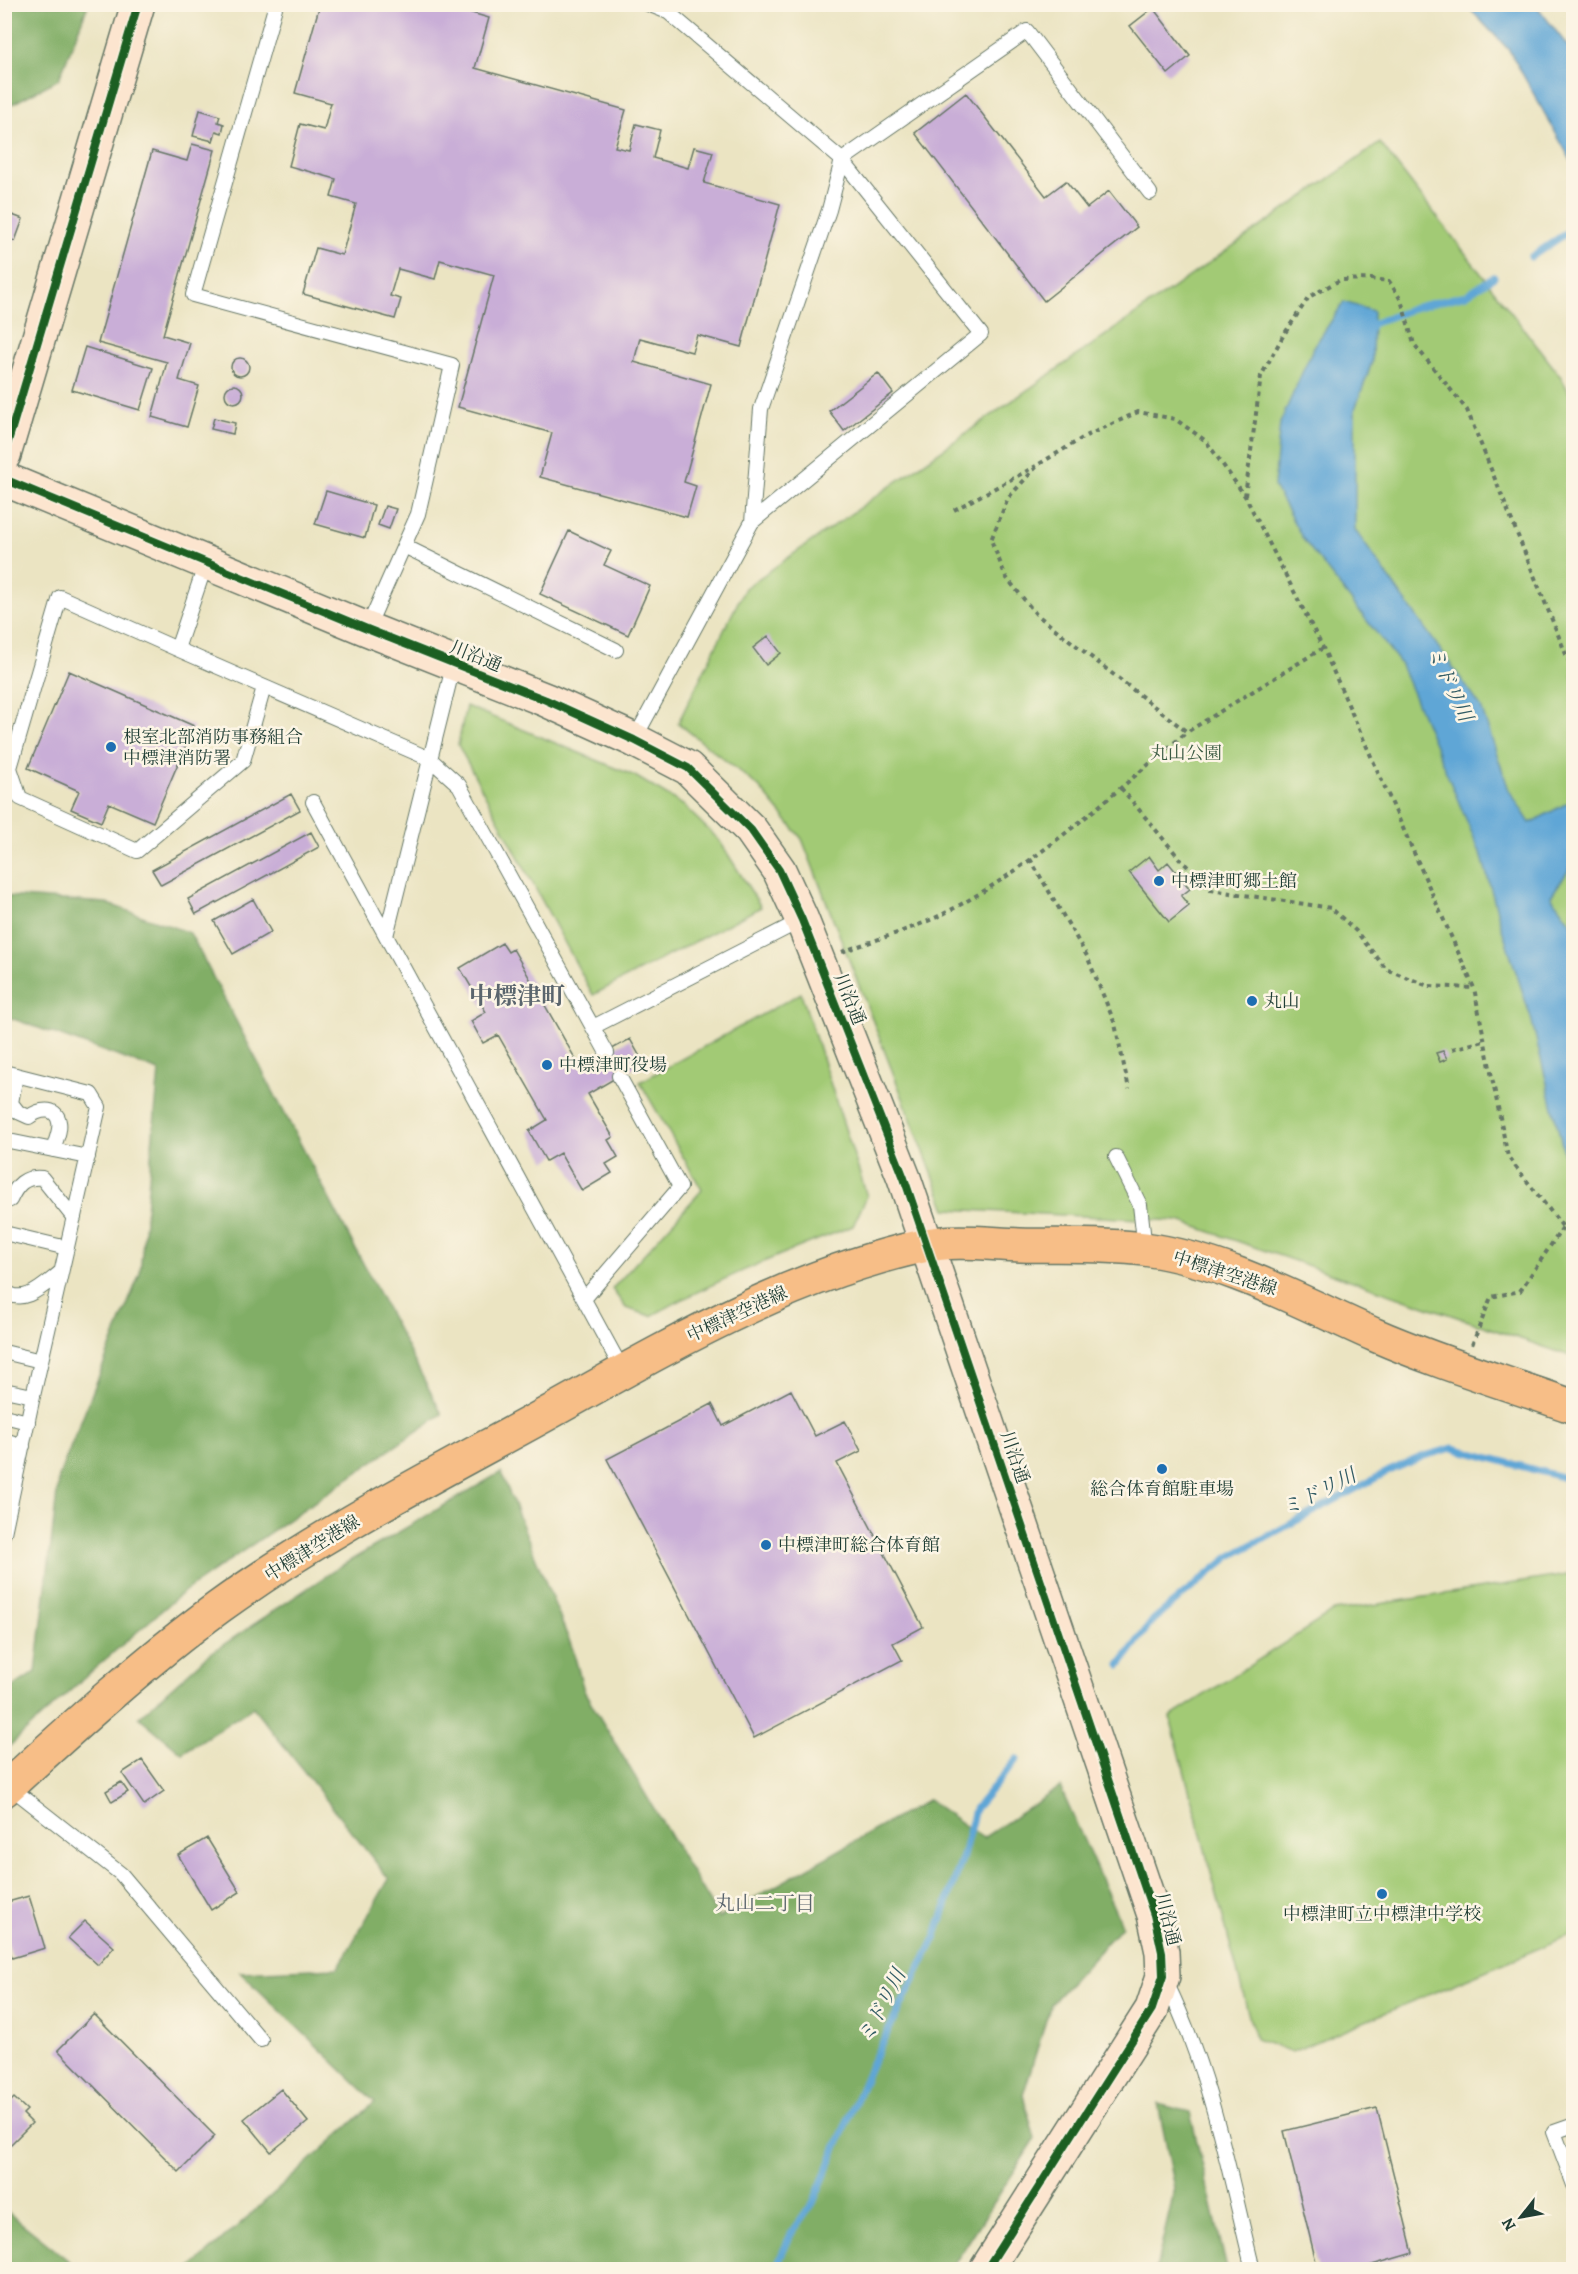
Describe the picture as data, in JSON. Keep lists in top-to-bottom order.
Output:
{
  "streets": {
    "main road": ["中標津空港線"],
    "street": ["川沿通"]
  },
  "crossings": [
    ["川沿通", "中標津空港線"]
  ],
  "districts": ["中標津町", "丸山二丁目"],
  "water": ["ミドリ川"],
  "parks": ["丸山公園"],
  "places": [
    "根室北部消防事務組合 中標津消防署",
    "中標津町郷土館",
    "丸山",
    "中標津町役場",
    "総合体育館駐車場",
    "中標津町総合体育館",
    "中標津町立中標津中学校"
  ],
  "north": "bottom left"
}
